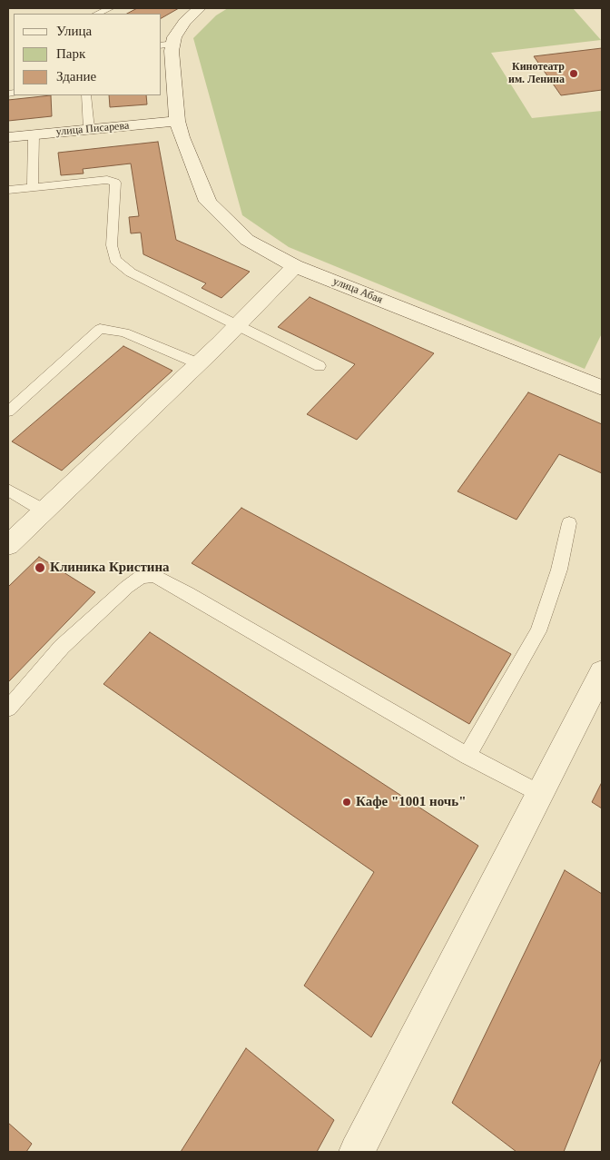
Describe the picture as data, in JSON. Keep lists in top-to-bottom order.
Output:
{
  "streets": {
    "street": ["улица Писарева", "улица Абая"]
  },
  "crossings": [
    ["улица Писарева", "улица Абая"]
  ],
  "places": ["Кинотеатр им. Ленина", "Клиника Кристина", "Кафе \"1001 ночь\""],
  "legend": ["Улица", "Парк", "Здание"]
}
